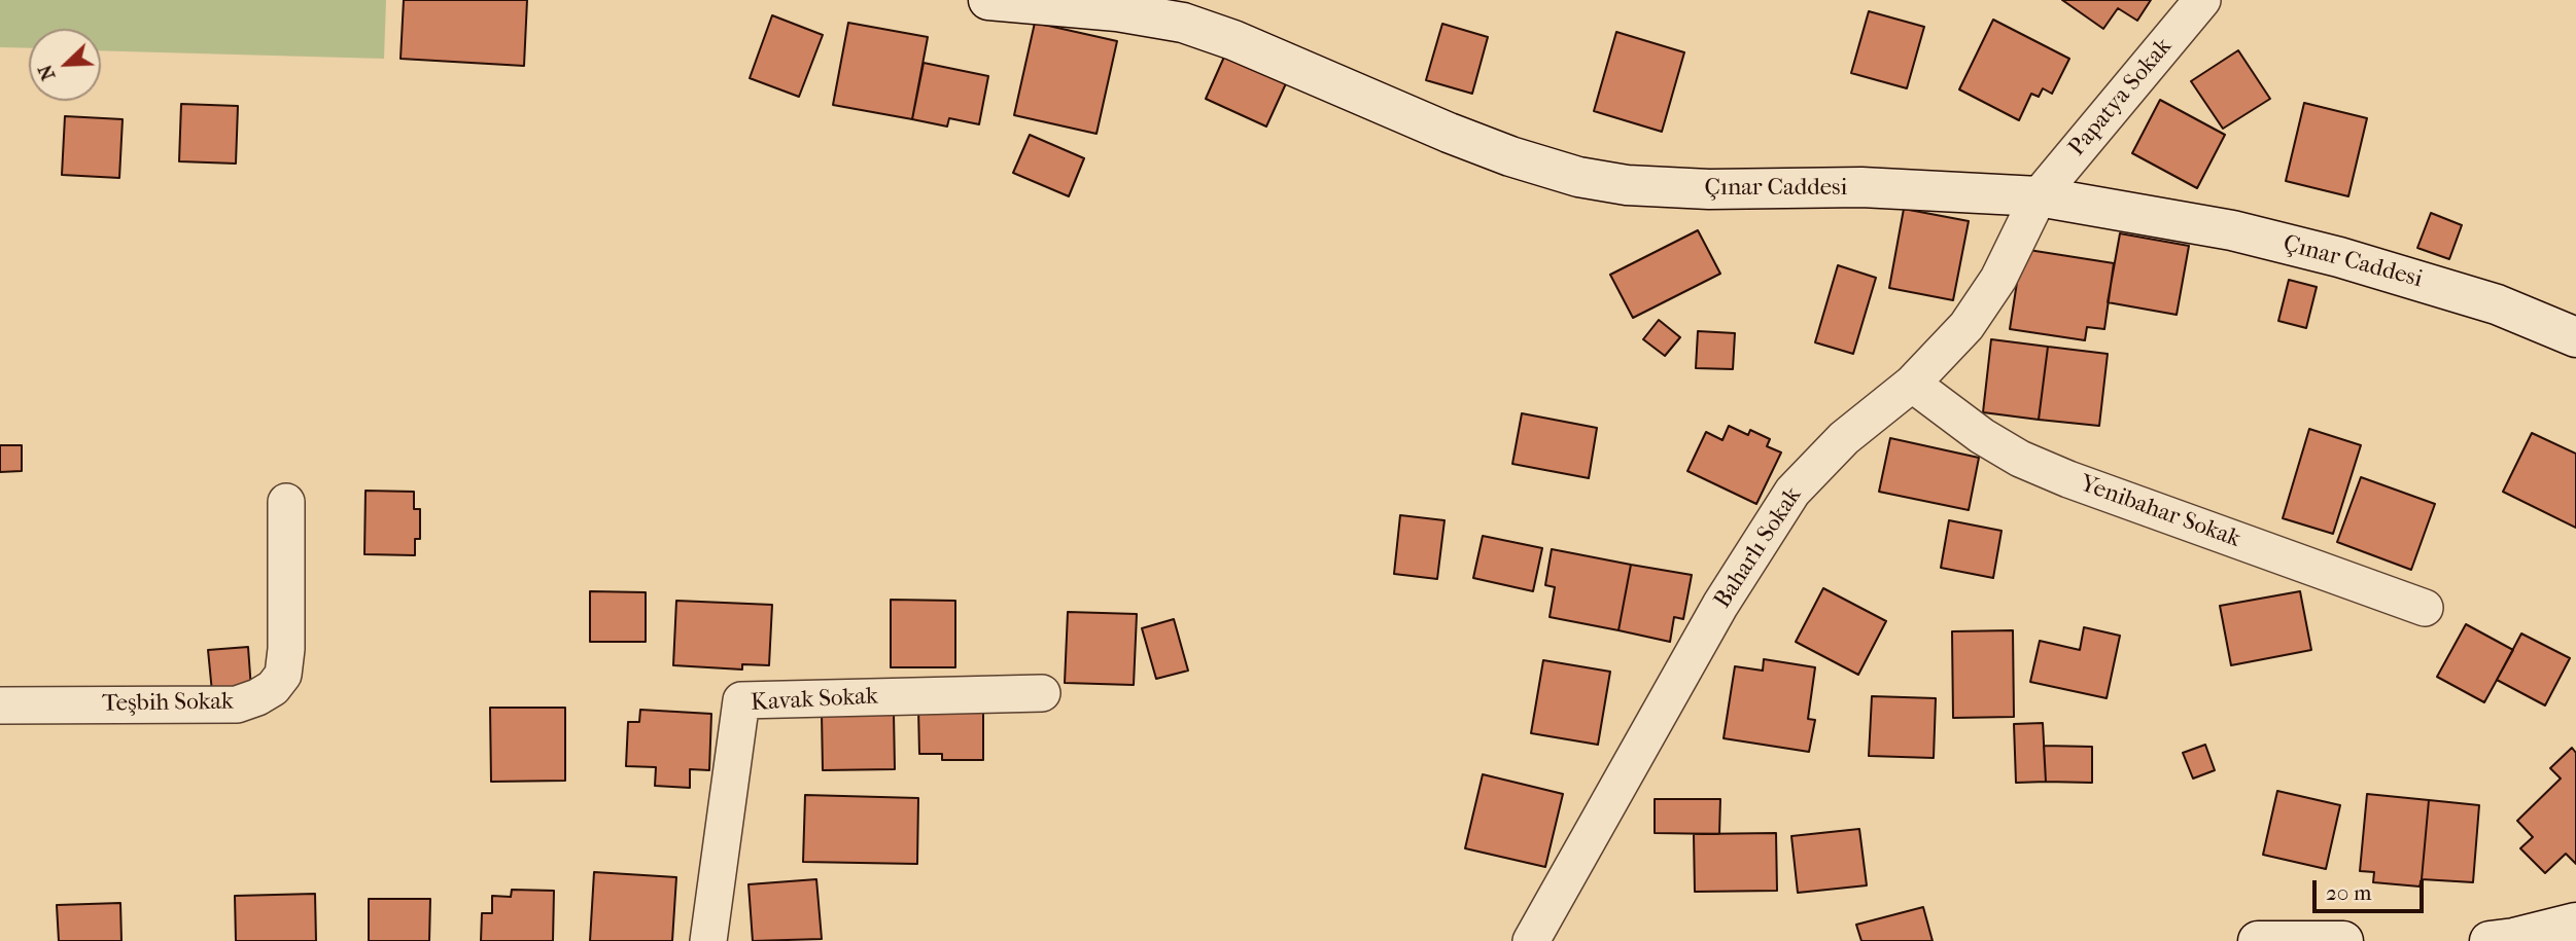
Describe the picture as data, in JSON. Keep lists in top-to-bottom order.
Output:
{
  "streets": {
    "street": [
      "Papatya Sokak",
      "Çınar Caddesi",
      "Yenibahar Sokak",
      "Baharlı Sokak",
      "Kavak Sokak",
      "Teşbih Sokak"
    ]
  },
  "crossings": [
    ["Papatya Sokak", "Çınar Caddesi"],
    ["Papatya Sokak", "Baharlı Sokak"],
    ["Çınar Caddesi", "Baharlı Sokak"],
    ["Yenibahar Sokak", "Baharlı Sokak"]
  ],
  "scale_bar": "20 m",
  "north": "bottom left"
}
